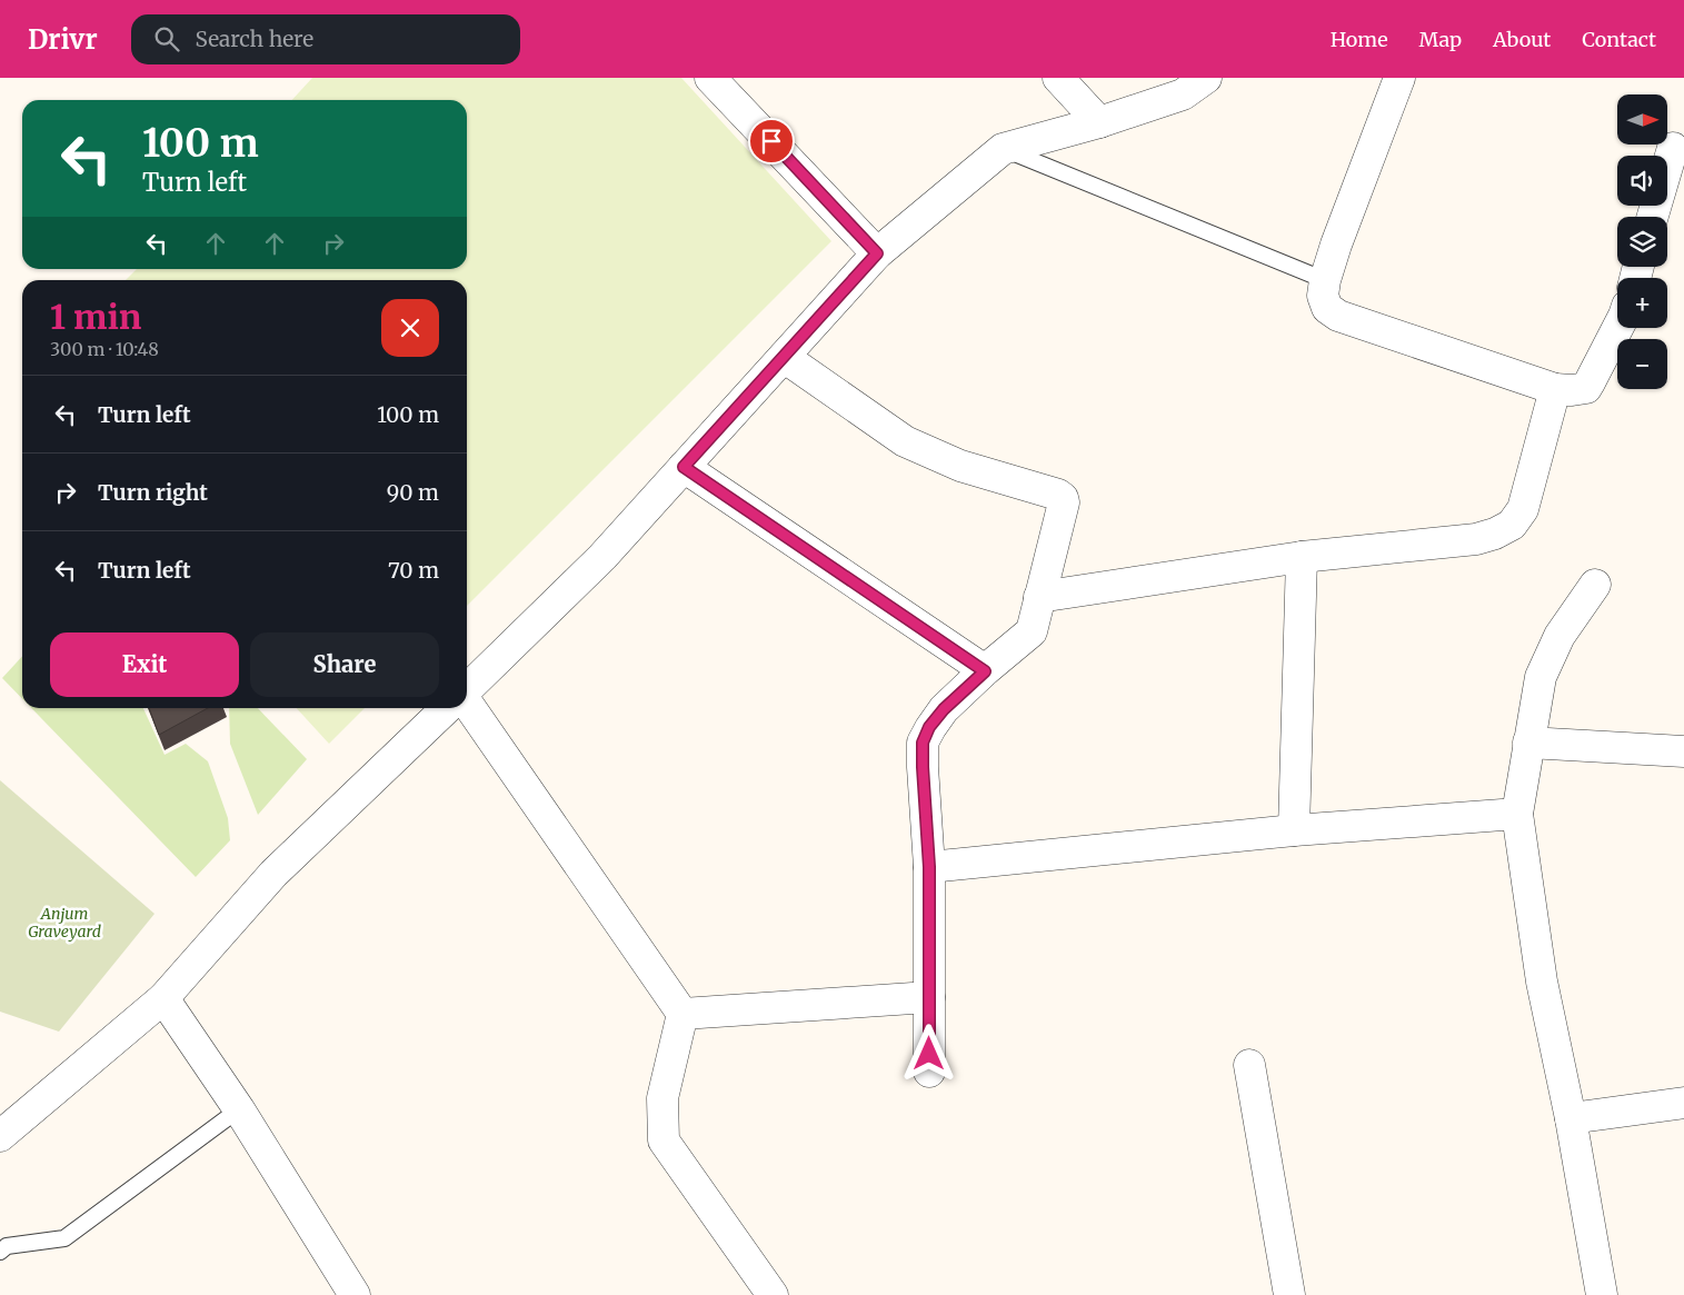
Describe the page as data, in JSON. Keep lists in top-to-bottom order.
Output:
{
  "parks": ["Anjum Graveyard"],
  "north": "right",
  "page": {
    "header": "Drivr",
    "search": "Search here",
    "nav": [
      "Home",
      "Map",
      "About",
      "Contact"
    ],
    "map_buttons": ["+", "−"],
    "turn": ["100 m", "Turn left"],
    "heading": ["1 min", "300 m · 10:48"],
    "list": [
      {
        "name": "Turn left",
        "value": "100 m"
      },
      {
        "name": "Turn right",
        "value": "90 m"
      },
      {
        "name": "Turn left",
        "value": "70 m"
      }
    ],
    "buttons": ["Exit", "Share"]
  }
}
